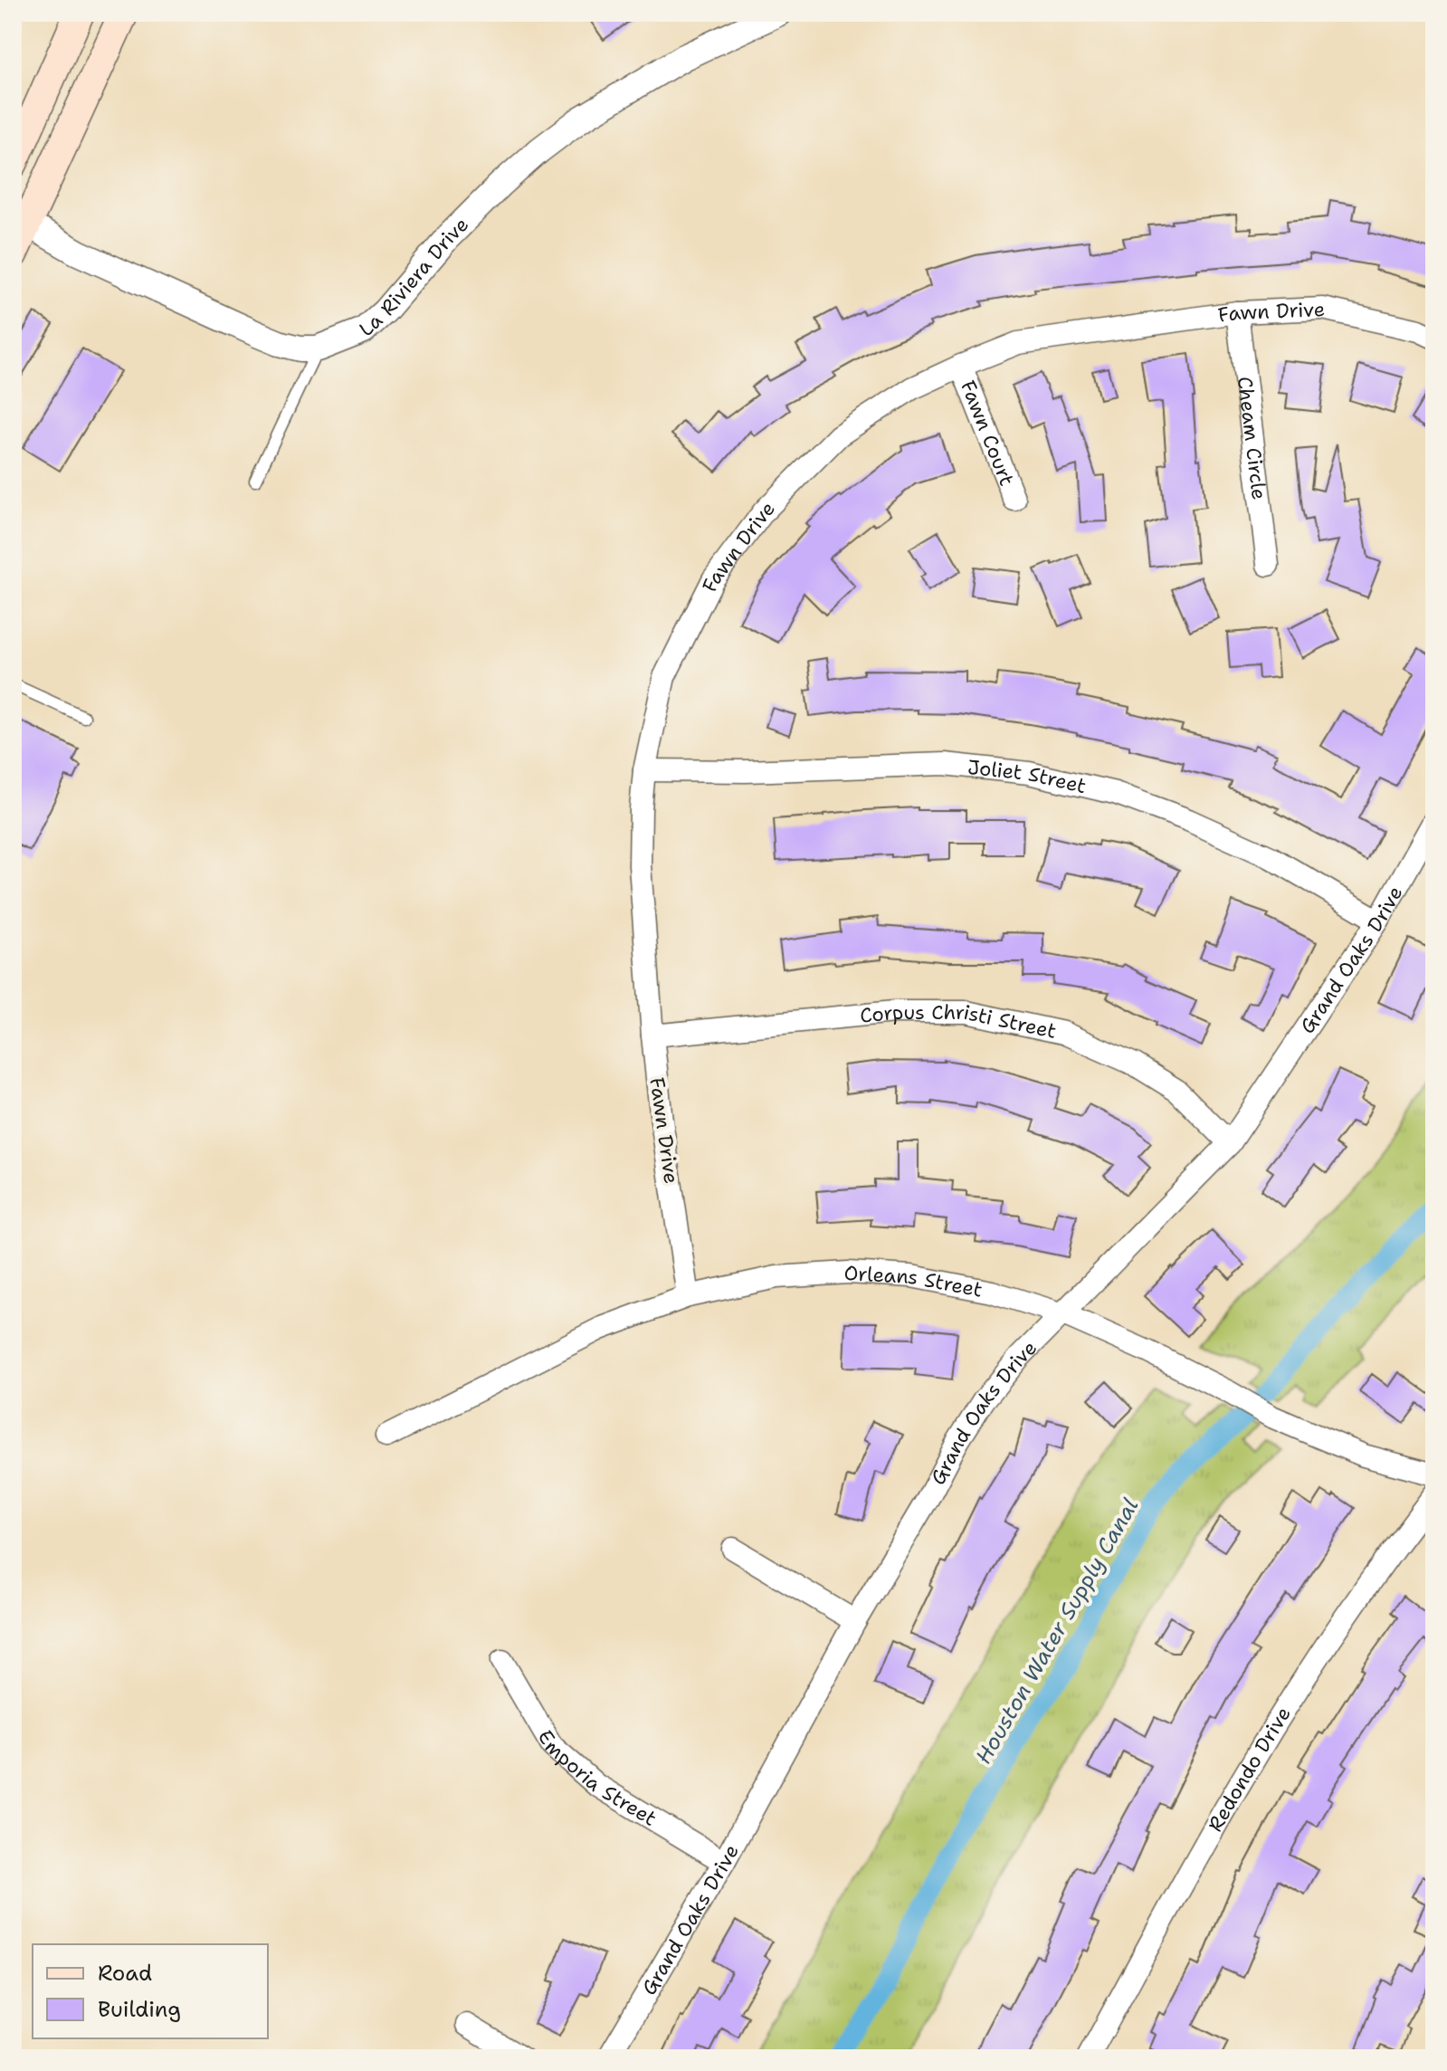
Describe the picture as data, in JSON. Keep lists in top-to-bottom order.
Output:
{
  "streets": {
    "street": [
      "La Riviera Drive",
      "Fawn Drive",
      "Fawn Court",
      "Cheam Circle",
      "Joliet Street",
      "Grand Oaks Drive",
      "Corpus Christi Street",
      "Orleans Street",
      "Redondo Drive",
      "Emporia Street"
    ]
  },
  "crossings": [
    ["Fawn Drive", "Fawn Court"],
    ["Fawn Drive", "Cheam Circle"],
    ["Fawn Drive", "Joliet Street"],
    ["Fawn Drive", "Corpus Christi Street"],
    ["Fawn Drive", "Orleans Street"],
    ["Joliet Street", "Grand Oaks Drive"],
    ["Grand Oaks Drive", "Corpus Christi Street"],
    ["Grand Oaks Drive", "Orleans Street"],
    ["Grand Oaks Drive", "Emporia Street"]
  ],
  "water": ["Houston Water Supply Canal"],
  "legend": ["Road", "Building"]
}
